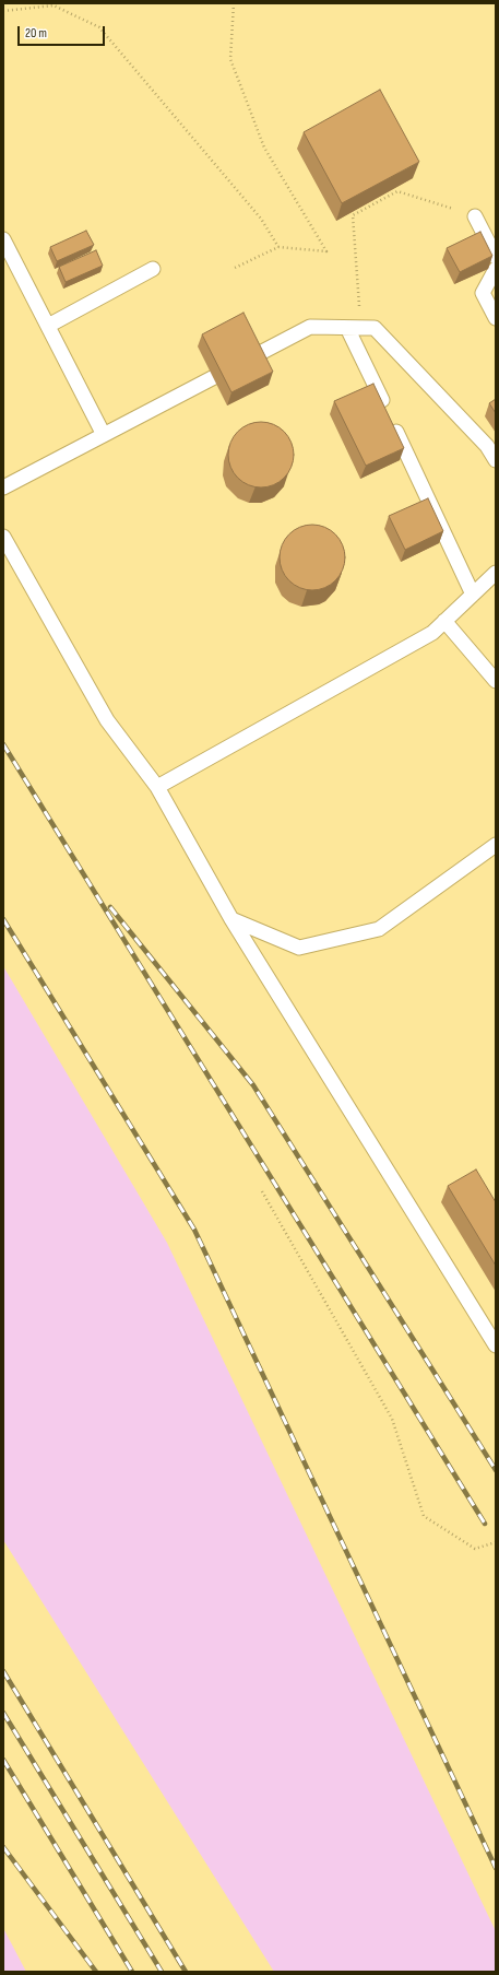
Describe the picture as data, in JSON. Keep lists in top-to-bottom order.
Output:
{
  "scale_bar": "20 m"
}
